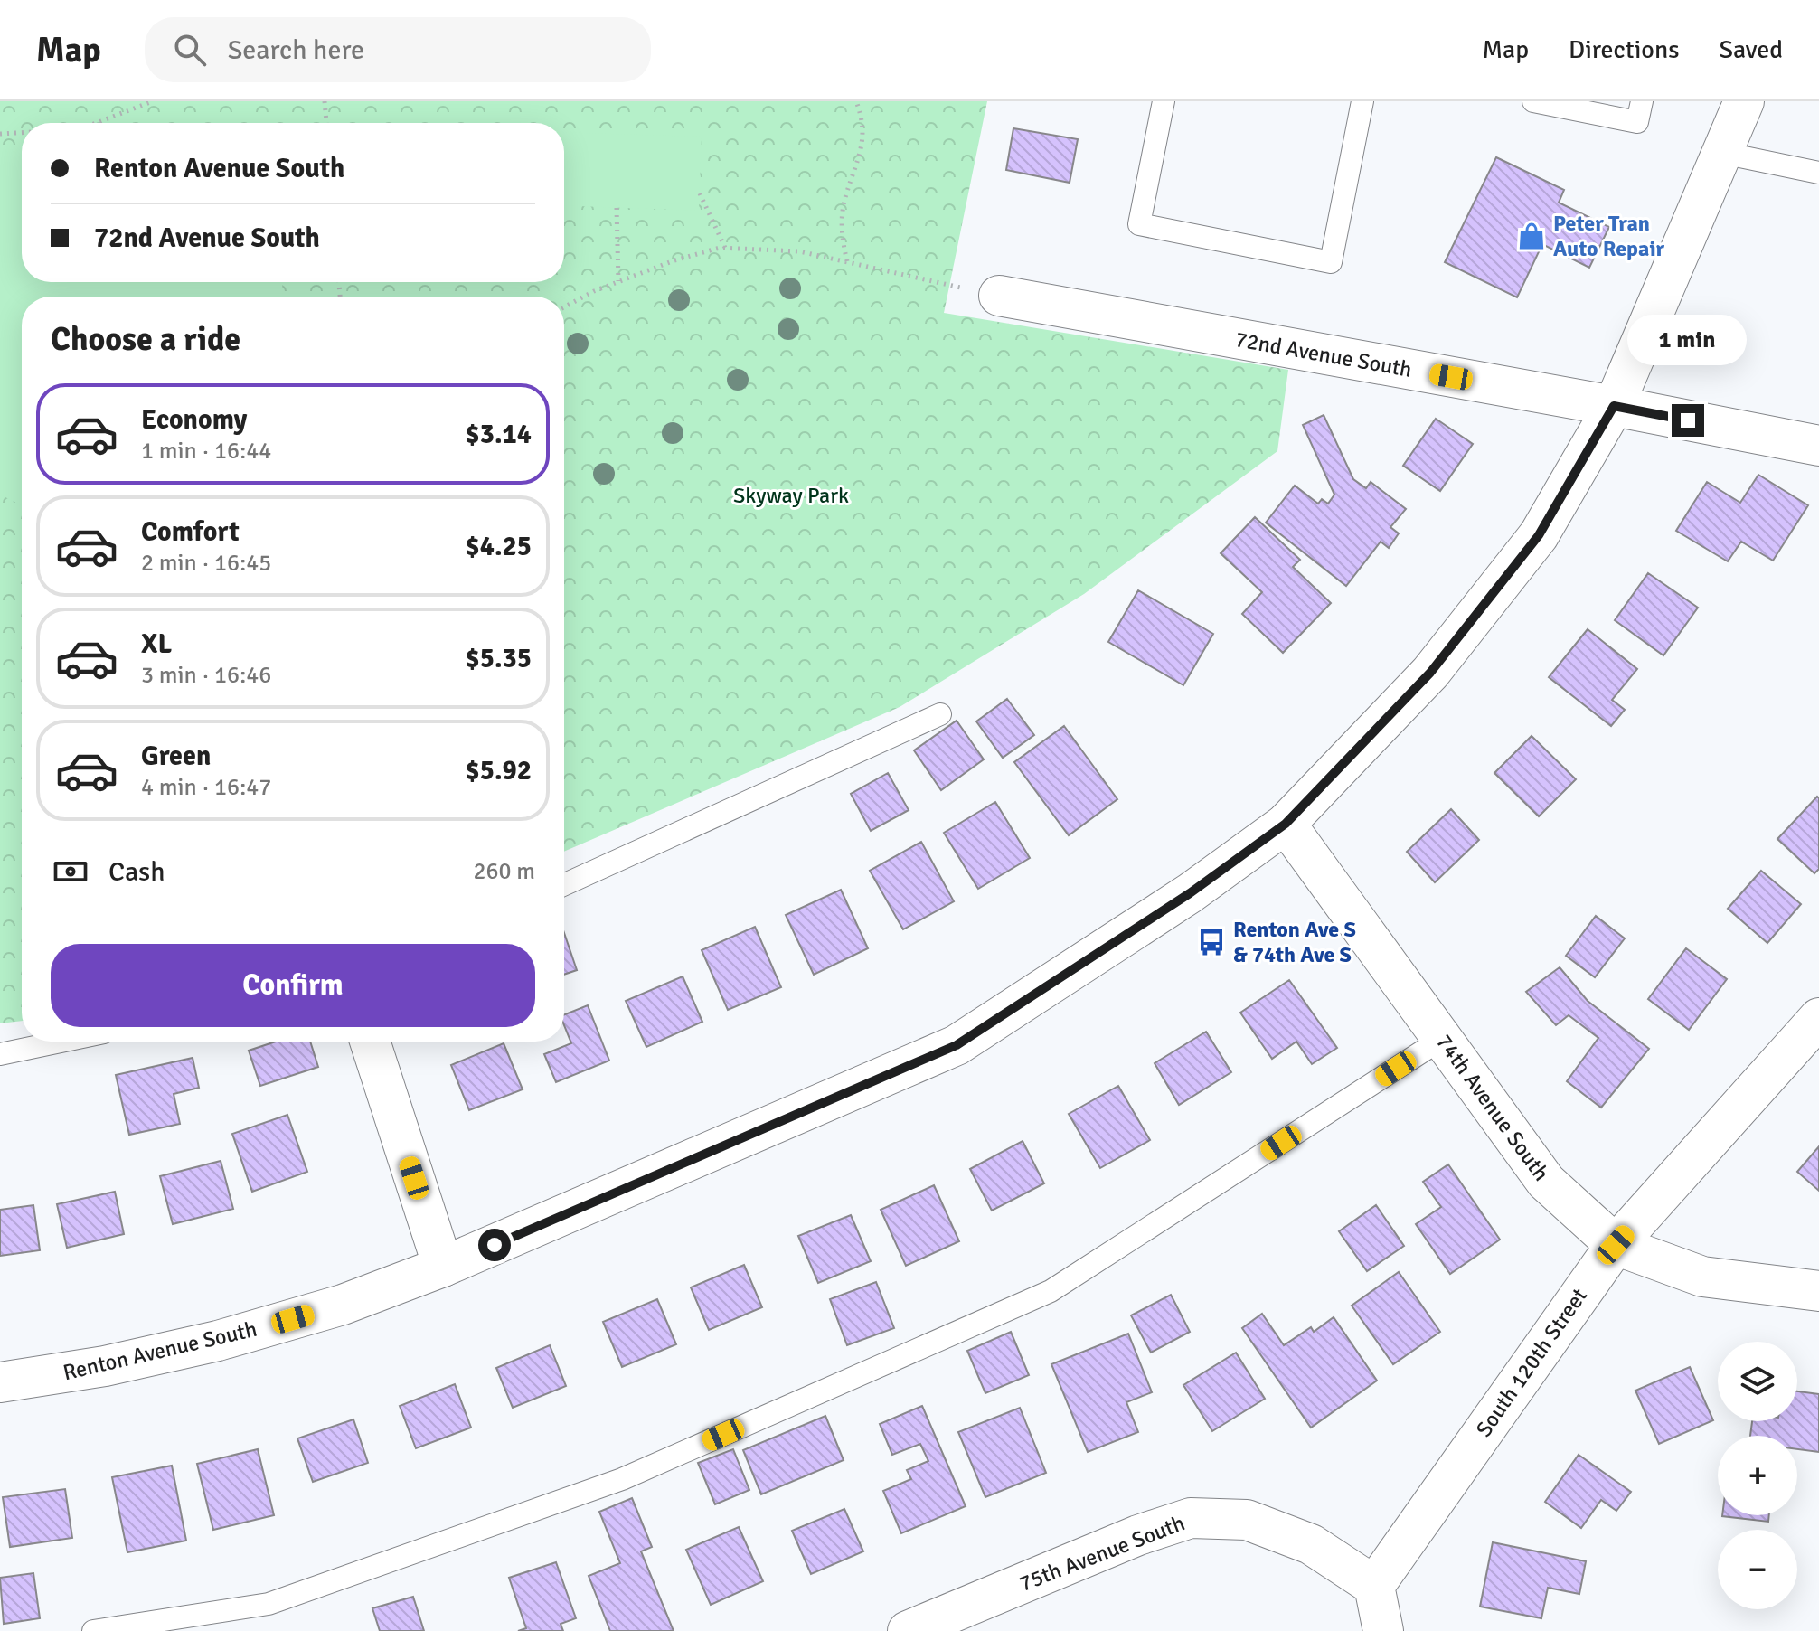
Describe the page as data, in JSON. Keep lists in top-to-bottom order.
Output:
{
  "streets": {
    "street": [
      "72nd Avenue South",
      "74th Avenue South",
      "Renton Avenue South",
      "South 120th Street",
      "75th Avenue South"
    ]
  },
  "crossings": [
    ["72nd Avenue South", "Renton Avenue South"],
    ["74th Avenue South", "Renton Avenue South"],
    ["74th Avenue South", "South 120th Street"],
    ["South 120th Street", "75th Avenue South"]
  ],
  "parks": ["Skyway Park"],
  "places": {
    "shop": ["Peter Tran Auto Repair"],
    "bus stop": ["Renton Ave S & 74th Ave S"]
  },
  "page": {
    "header": "Map",
    "search": "Search here",
    "nav": ["Map", "Directions", "Saved"],
    "banner": ["Renton Avenue South", "72nd Avenue South"],
    "heading": "Choose a ride",
    "bubble": "1 min",
    "list": [
      {
        "name": "Economy",
        "note": "1 min · 16:44",
        "value": "$3.14"
      },
      {
        "name": "Comfort",
        "note": "2 min · 16:45",
        "value": "$4.25"
      },
      {
        "name": "XL",
        "note": "3 min · 16:46",
        "value": "$5.35"
      },
      {
        "name": "Green",
        "note": "4 min · 16:47",
        "value": "$5.92"
      }
    ],
    "pay": ["Cash", "260 m"],
    "buttons": "Confirm",
    "map_buttons": ["+", "−"]
  }
}
